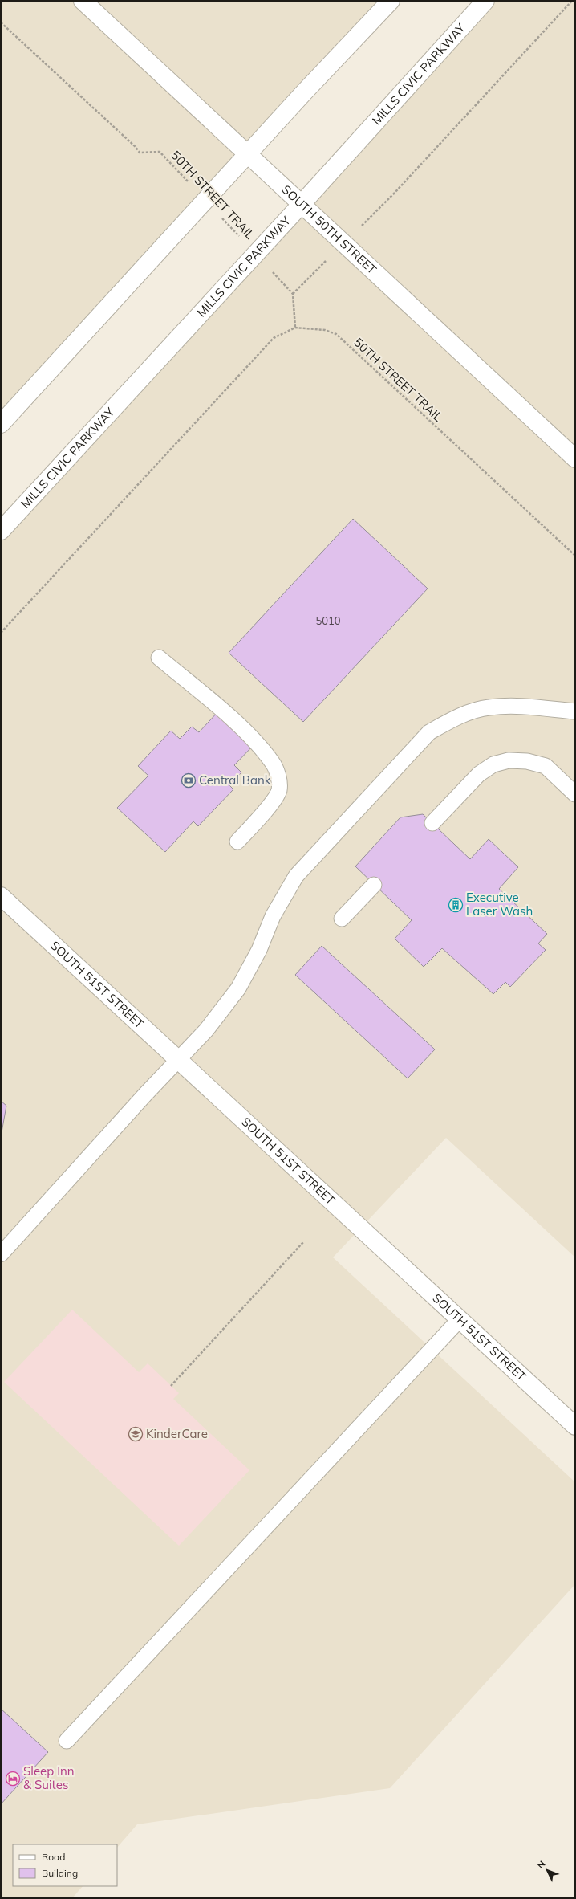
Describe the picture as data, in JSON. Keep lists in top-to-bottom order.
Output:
{
  "streets": {
    "main road": ["MILLS CIVIC PARKWAY", "SOUTH 50TH STREET", "SOUTH 51ST STREET"],
    "path": ["50TH STREET TRAIL"]
  },
  "crossings": [
    ["MILLS CIVIC PARKWAY", "50TH STREET TRAIL"],
    ["MILLS CIVIC PARKWAY", "SOUTH 50TH STREET"]
  ],
  "places": {
    "bank": ["Central Bank"],
    "building": ["Executive Laser Wash"],
    "school or university": ["KinderCare"],
    "hotel": ["Sleep Inn & Suites"]
  },
  "house_numbers": ["5010"],
  "legend": ["Road", "Building"],
  "north": "top left"
}
